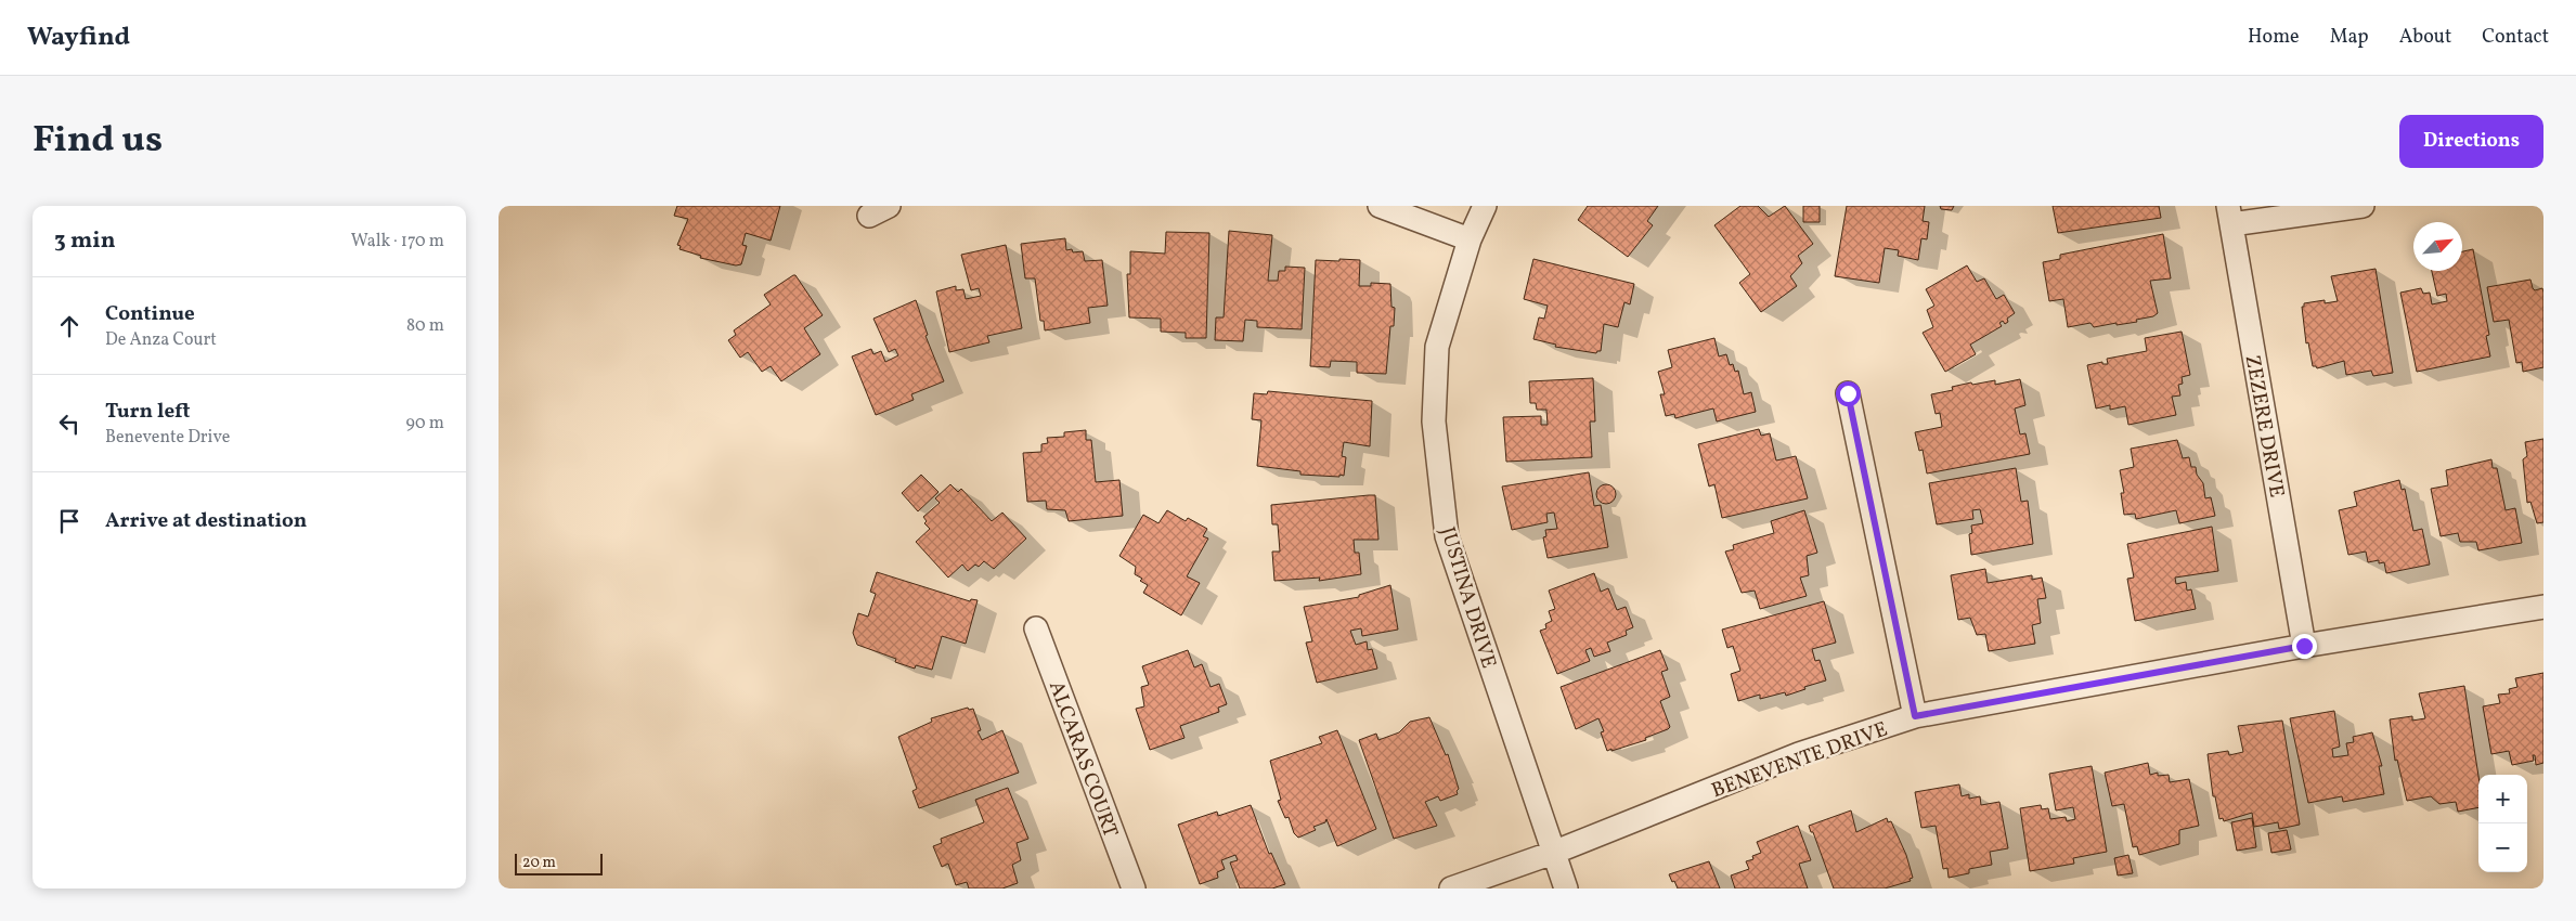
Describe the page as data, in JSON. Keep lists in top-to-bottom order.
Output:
{
  "streets": {
    "street": [
      "ZEZERE DRIVE",
      "JUSTINA DRIVE",
      "ALCARAS COURT",
      "BENEVENTE DRIVE"
    ]
  },
  "crossings": [
    ["ZEZERE DRIVE", "BENEVENTE DRIVE"],
    ["JUSTINA DRIVE", "BENEVENTE DRIVE"]
  ],
  "scale_bar": "20 m",
  "north": "top right",
  "page": {
    "header": "Wayfind",
    "nav": [
      "Home",
      "Map",
      "About",
      "Contact"
    ],
    "title": "Find us",
    "buttons": "Directions",
    "heading": ["3 min", "Walk · 170 m"],
    "list": [
      ["Continue", "De Anza Court", "80 m"],
      ["Turn left", "Benevente Drive", "90 m"],
      "Arrive at destination"
    ],
    "map_buttons": ["+", "−"],
    "scale": "20 m"
  }
}
